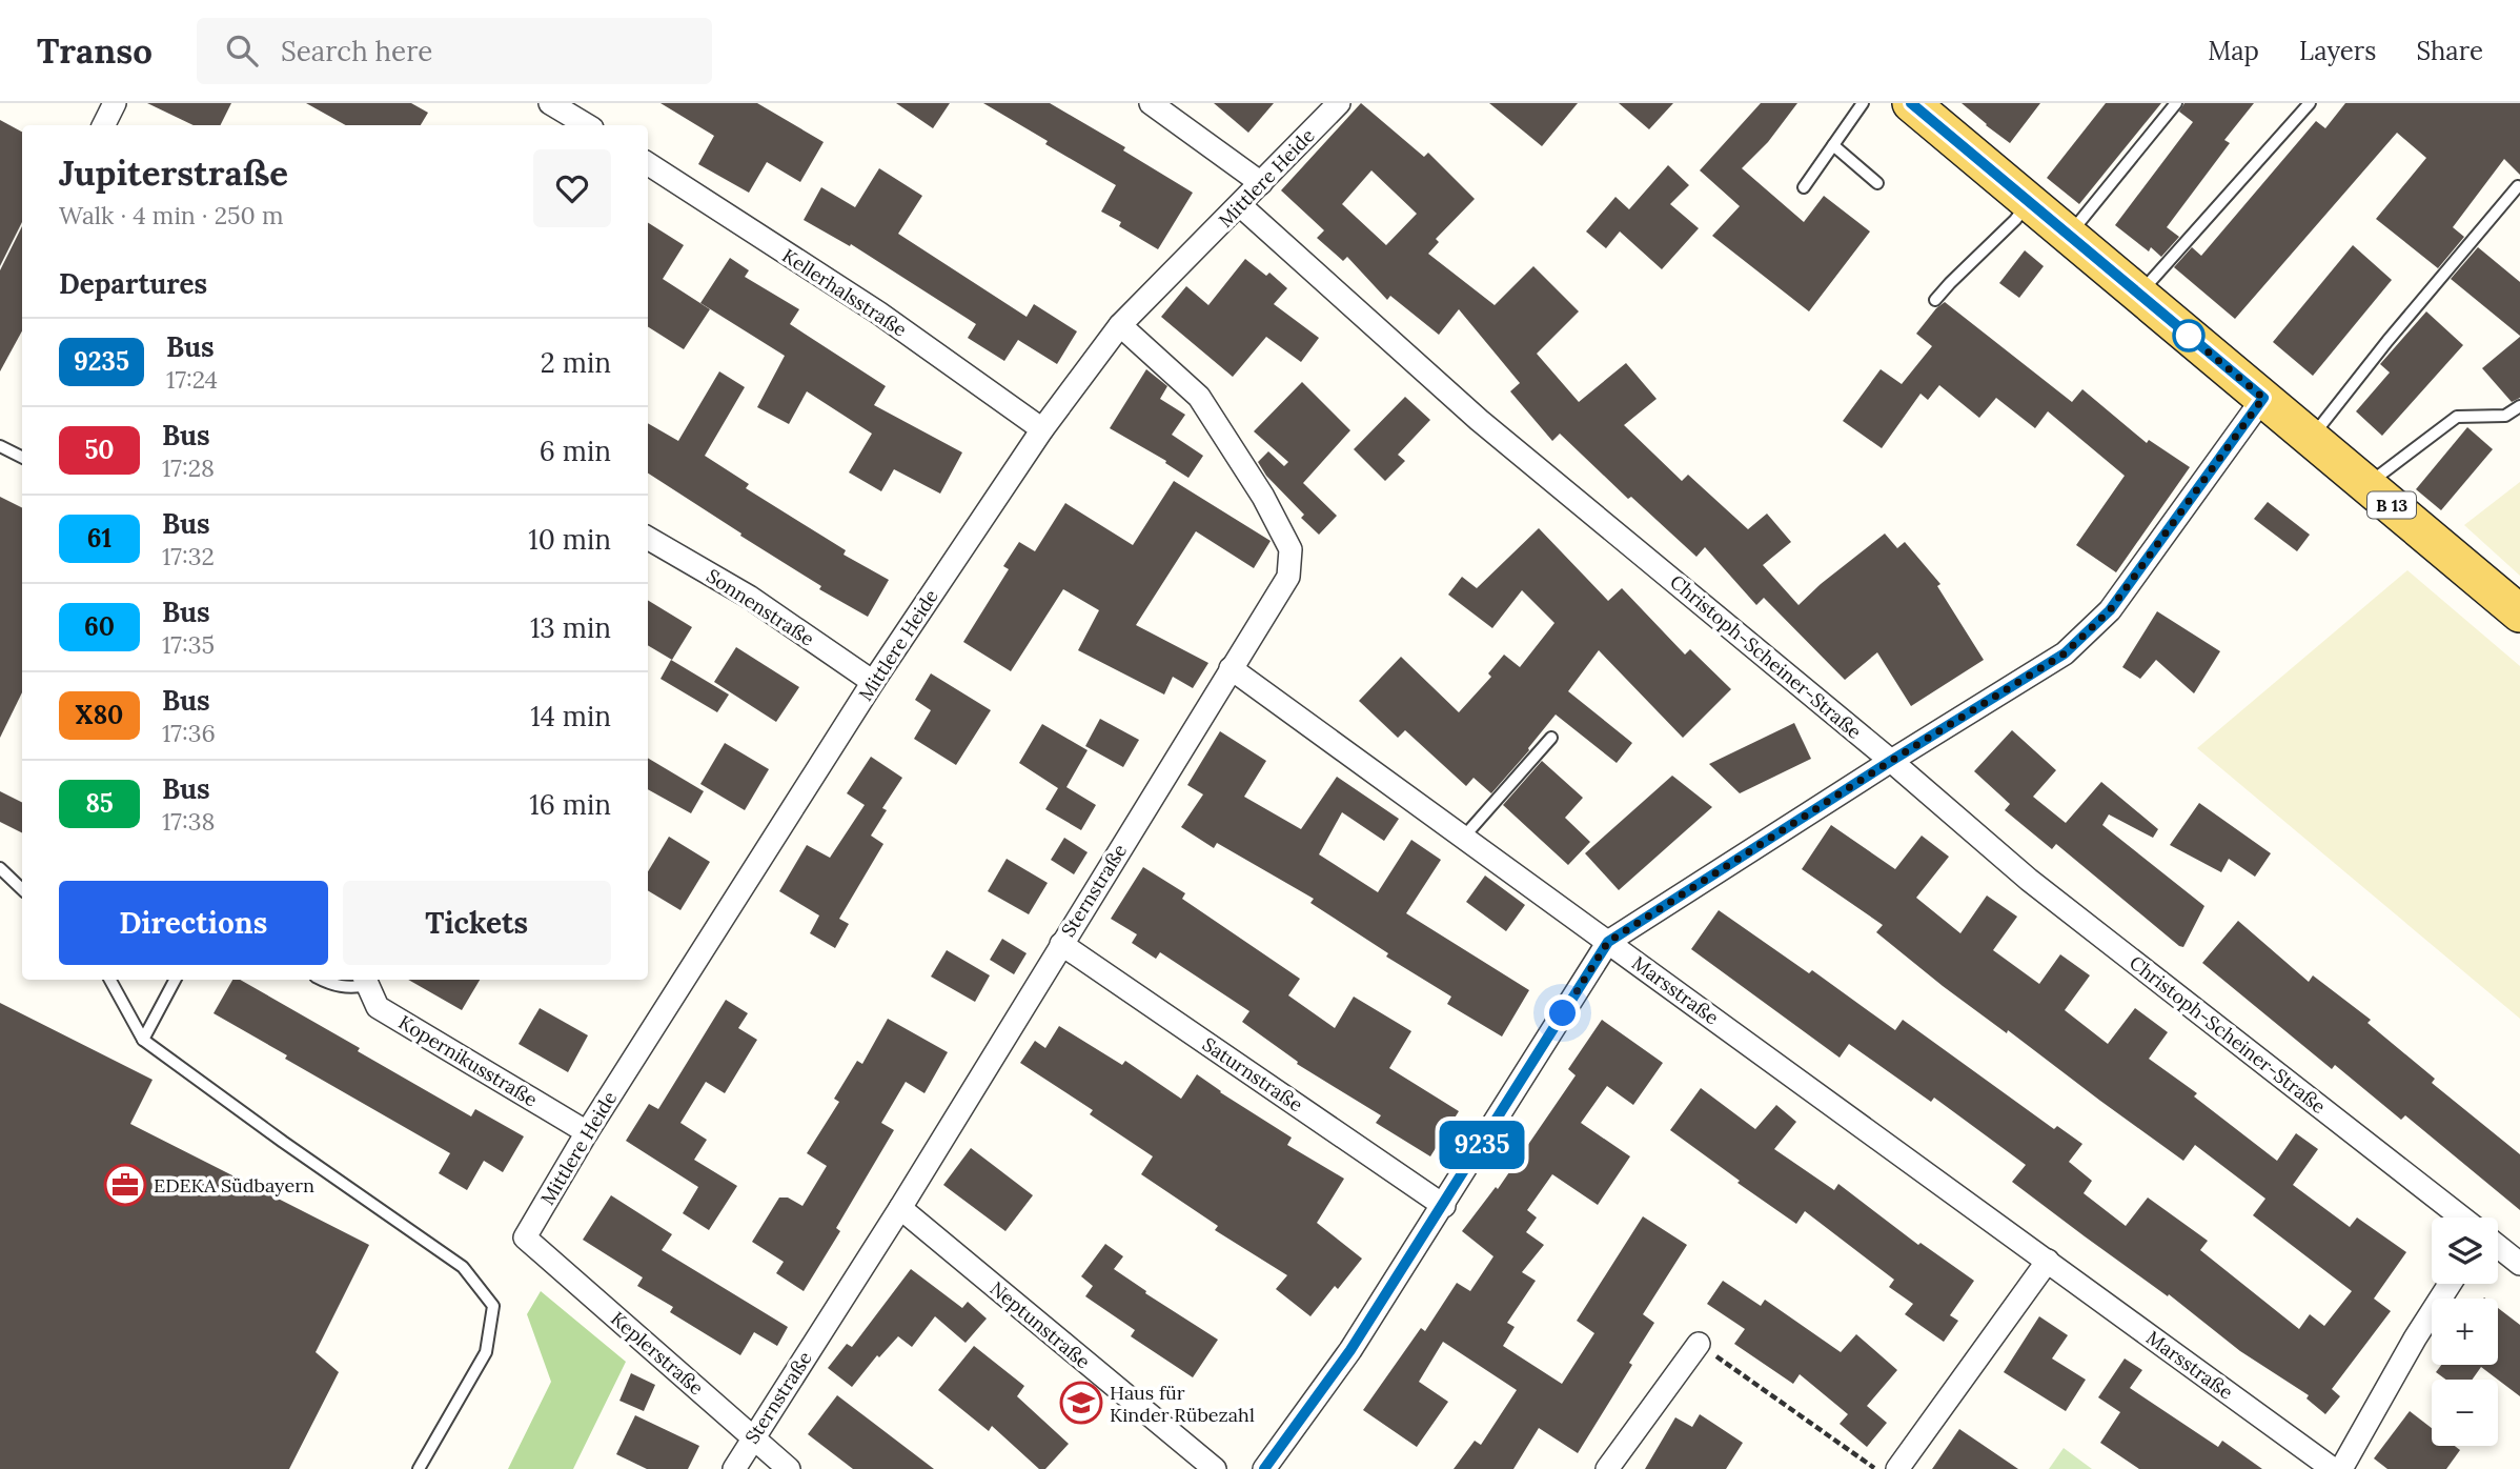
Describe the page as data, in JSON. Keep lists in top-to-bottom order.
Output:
{
  "streets": {
    "main road": ["B 13"],
    "street": [
      "Mittlere Heide",
      "Kellerhalsstraße",
      "Sonnenstraße",
      "Christoph-Scheiner-Straße",
      "Sternstraße",
      "Marsstraße",
      "Kopernikusstraße",
      "Saturnstraße",
      "Neptunstraße",
      "Keplerstraße"
    ]
  },
  "crossings": [
    ["Mittlere Heide", "Kellerhalsstraße"],
    ["Mittlere Heide", "Sonnenstraße"],
    ["Mittlere Heide", "Christoph-Scheiner-Straße"],
    ["Mittlere Heide", "Sternstraße"],
    ["Mittlere Heide", "Kopernikusstraße"],
    ["Mittlere Heide", "Keplerstraße"],
    ["Sternstraße", "Marsstraße"],
    ["Sternstraße", "Saturnstraße"],
    ["Sternstraße", "Neptunstraße"],
    ["Sternstraße", "Keplerstraße"]
  ],
  "places": {
    "office": ["EDEKA Südbayern"],
    "school or university": ["Haus für Kinder Rübezahl"]
  },
  "lines": ["bus line 9235"],
  "page": {
    "header": "Transo",
    "search": "Search here",
    "nav": ["Map", "Layers", "Share"],
    "on_map": "9235",
    "heading": [
      ["Jupiterstraße", "Walk · 4 min · 250 m"],
      "Departures"
    ],
    "list": [
      {
        "mark": "9235",
        "name": "Bus",
        "note": "17:24",
        "value": "2 min"
      },
      {
        "mark": "50",
        "name": "Bus",
        "note": "17:28",
        "value": "6 min"
      },
      {
        "mark": "61",
        "name": "Bus",
        "note": "17:32",
        "value": "10 min"
      },
      {
        "mark": "60",
        "name": "Bus",
        "note": "17:35",
        "value": "13 min"
      },
      {
        "mark": "X80",
        "name": "Bus",
        "note": "17:36",
        "value": "14 min"
      },
      {
        "mark": "85",
        "name": "Bus",
        "note": "17:38",
        "value": "16 min"
      }
    ],
    "buttons": ["Directions", "Tickets"],
    "map_buttons": ["+", "−"]
  }
}
